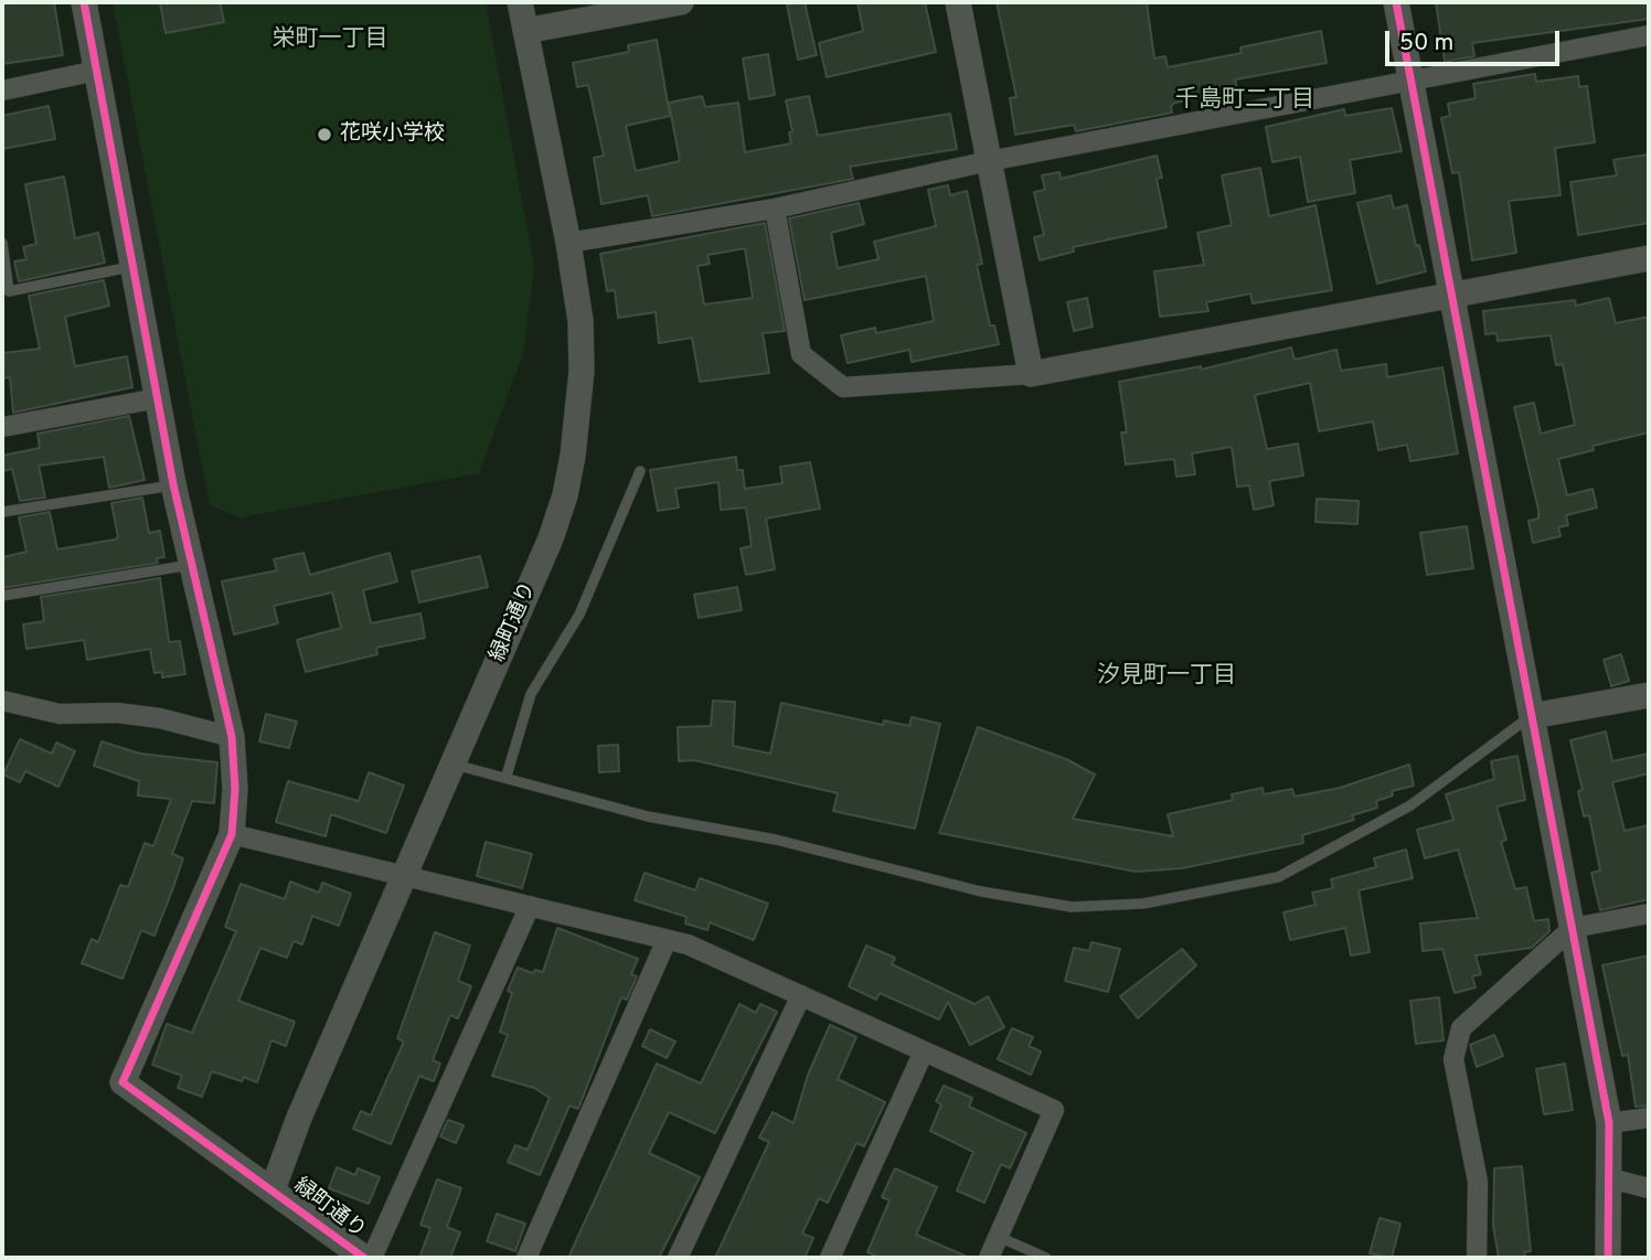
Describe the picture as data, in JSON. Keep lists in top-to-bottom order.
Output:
{
  "streets": {
    "street": ["緑町通り"]
  },
  "districts": ["栄町一丁目", "千島町二丁目", "汐見町一丁目"],
  "places": ["花咲小学校"],
  "scale_bar": "50 m"
}
